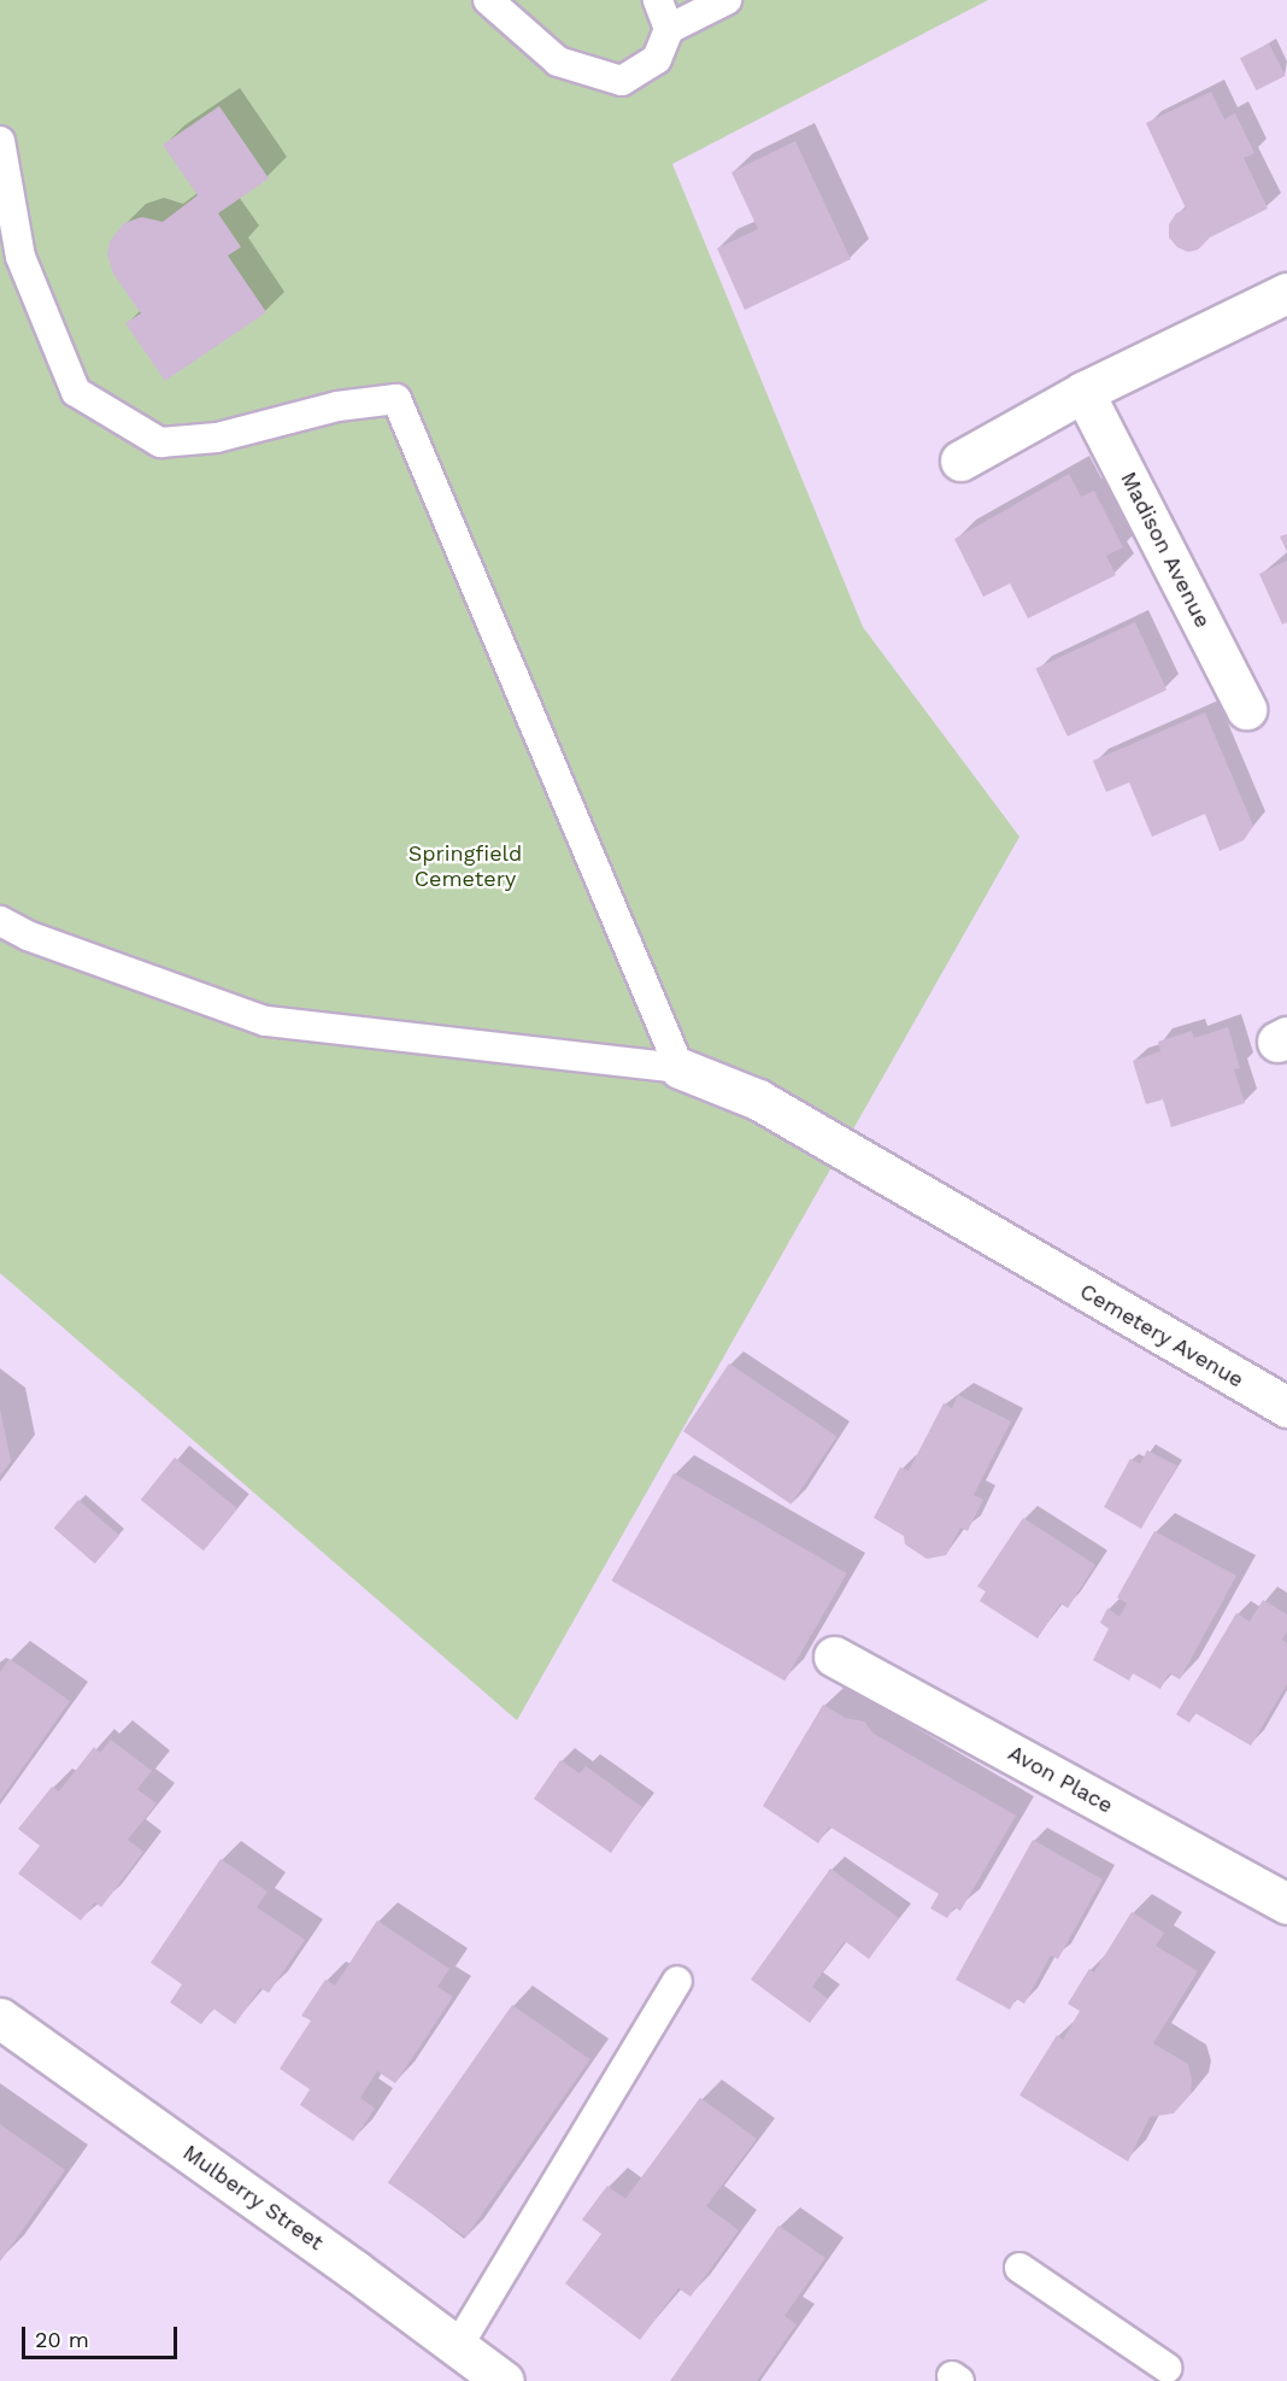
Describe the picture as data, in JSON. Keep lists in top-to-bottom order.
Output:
{
  "streets": {
    "street": [
      "Madison Avenue",
      "Cemetery Avenue",
      "Avon Place",
      "Mulberry Street"
    ]
  },
  "parks": ["Springfield Cemetery"],
  "scale_bar": "20 m"
}
